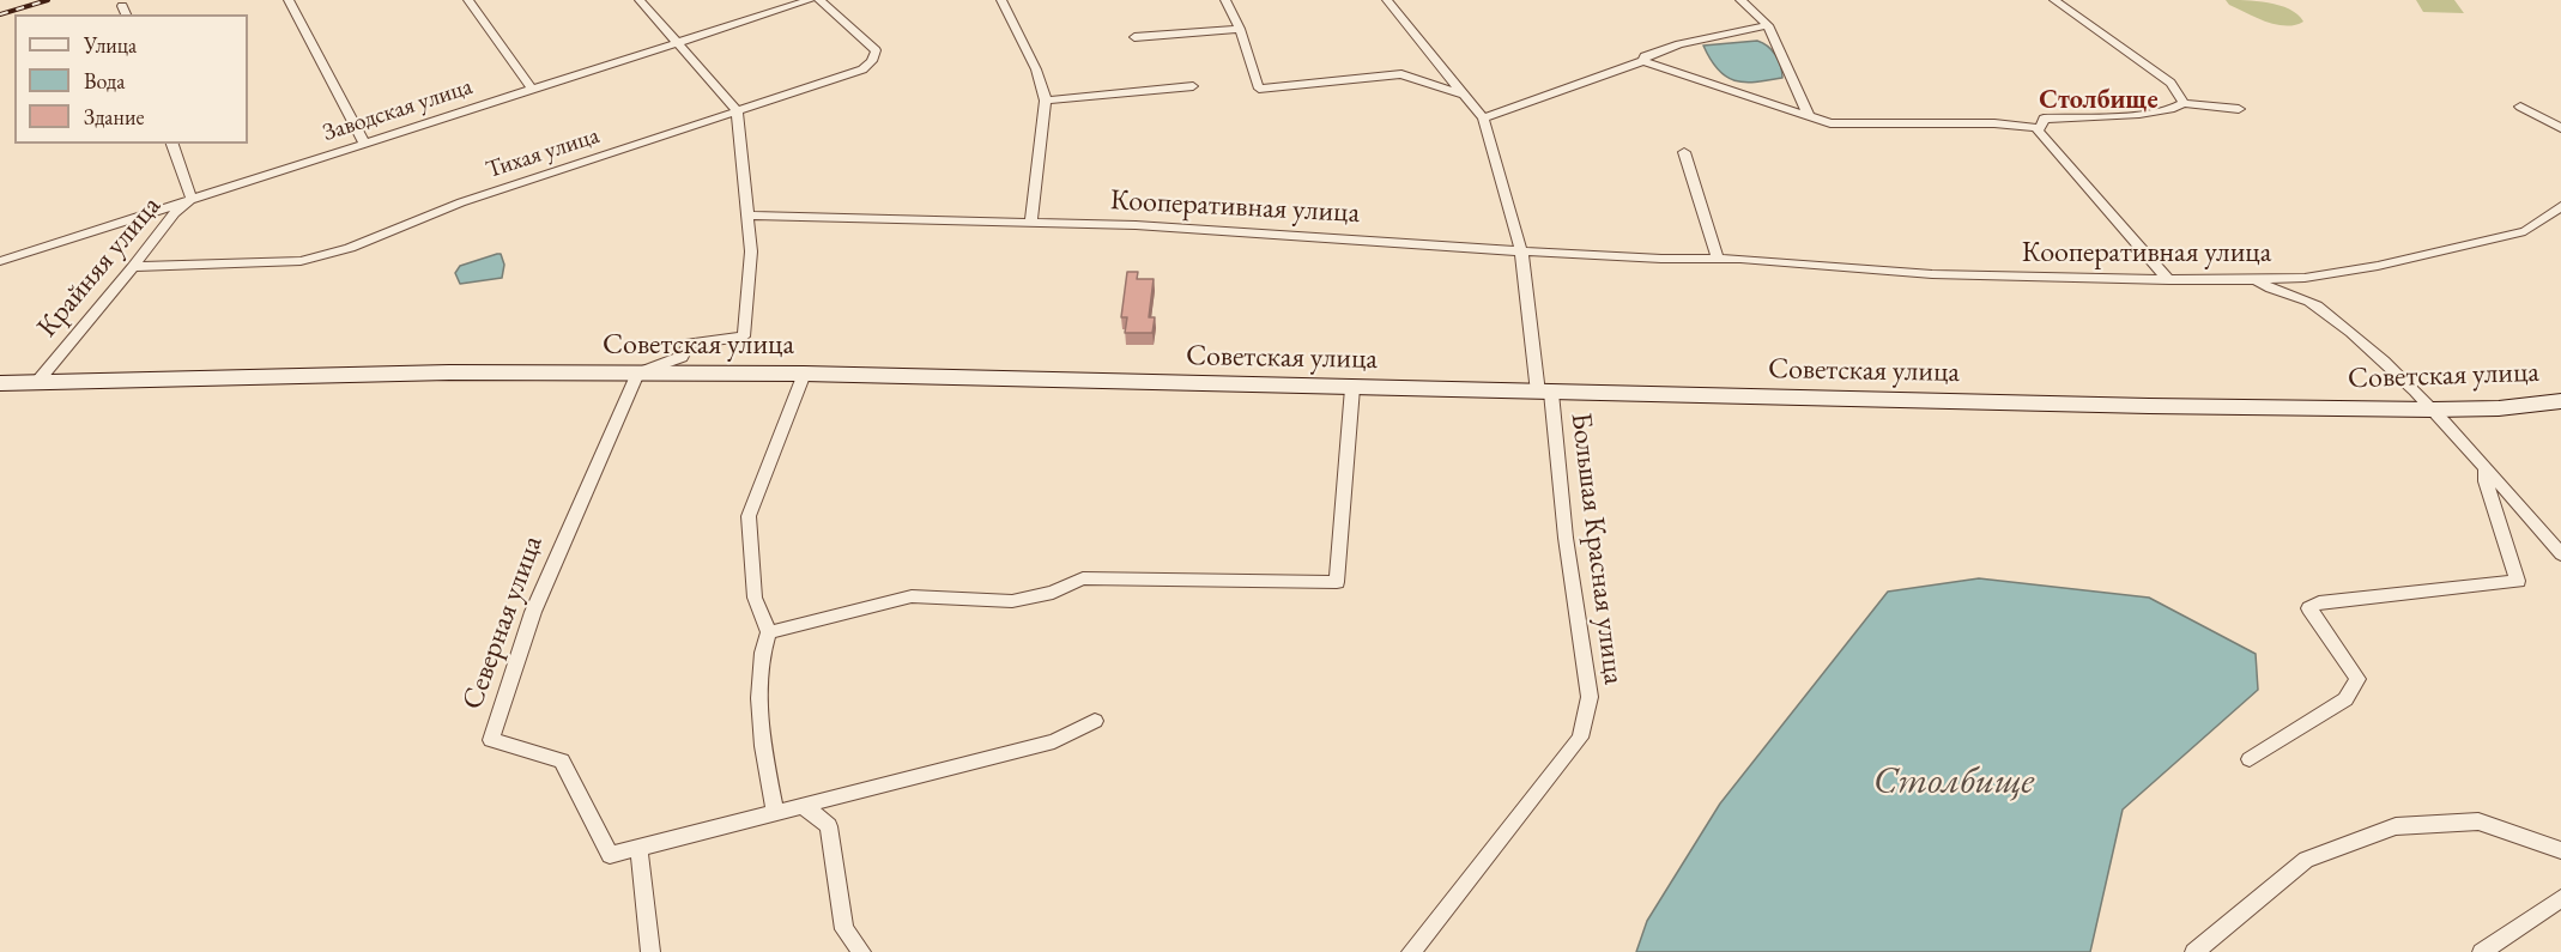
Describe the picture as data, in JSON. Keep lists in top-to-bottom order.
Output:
{
  "streets": {
    "street": [
      "Заводская улица",
      "Тихая улица",
      "Кооперативная улица",
      "Крайняя улица",
      "Советская улица",
      "Большая Красная улица",
      "Северная улица"
    ]
  },
  "crossings": [
    ["Заводская улица", "Крайняя улица"],
    ["Тихая улица", "Крайняя улица"],
    ["Кооперативная улица", "Большая Красная улица"],
    ["Крайняя улица", "Советская улица"],
    ["Советская улица", "Большая Красная улица"],
    ["Советская улица", "Северная улица"]
  ],
  "districts": ["Столбище"],
  "water": ["Столбище"],
  "legend": ["Улица", "Вода", "Здание"]
}
